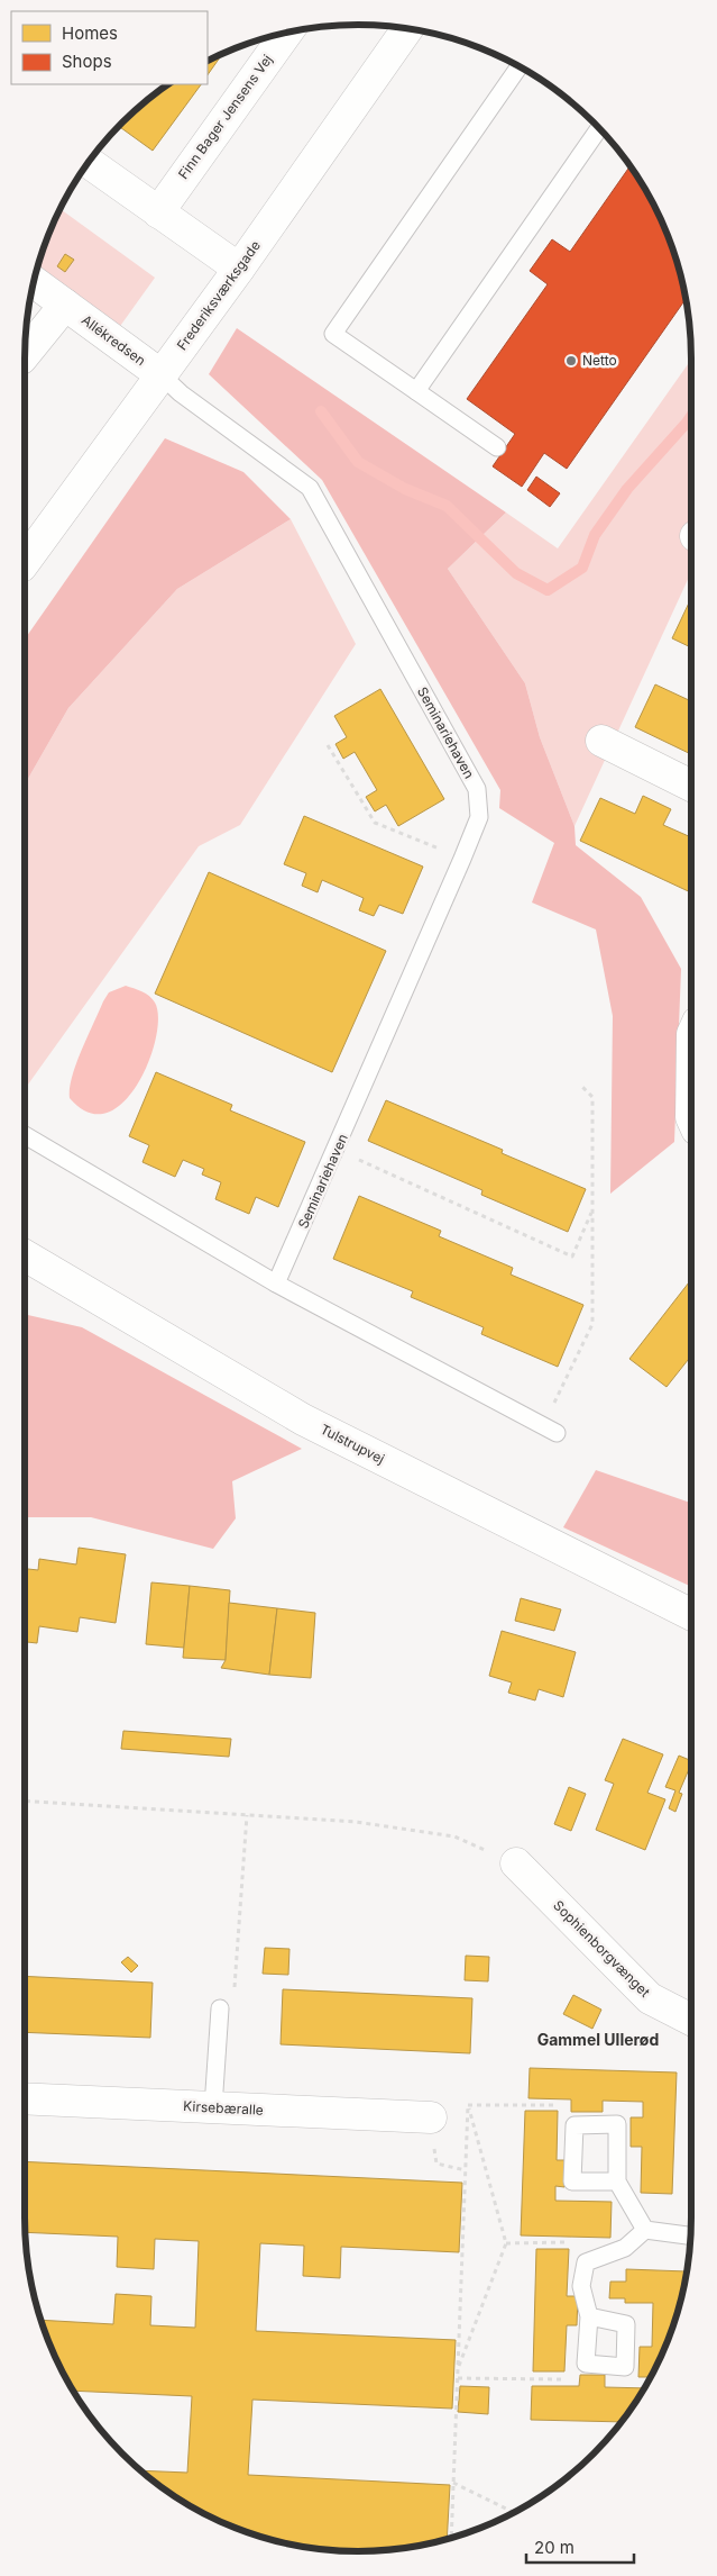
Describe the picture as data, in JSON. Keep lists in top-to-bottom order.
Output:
{
  "streets": {
    "street": [
      "Finn Bager Jensens Vej",
      "Frederiksværksgade",
      "Allékredsen",
      "Tulstrupvej",
      "Sophienborgvænget",
      "Kirsebæralle"
    ],
    "lane": ["Seminariehaven"]
  },
  "crossings": [
    ["Frederiksværksgade", "Allékredsen"],
    ["Frederiksværksgade", "Seminariehaven"],
    ["Allékredsen", "Seminariehaven"]
  ],
  "districts": ["Gammel Ullerød"],
  "places": ["Netto"],
  "legend": ["Homes", "Shops"],
  "scale_bar": "20 m"
}
